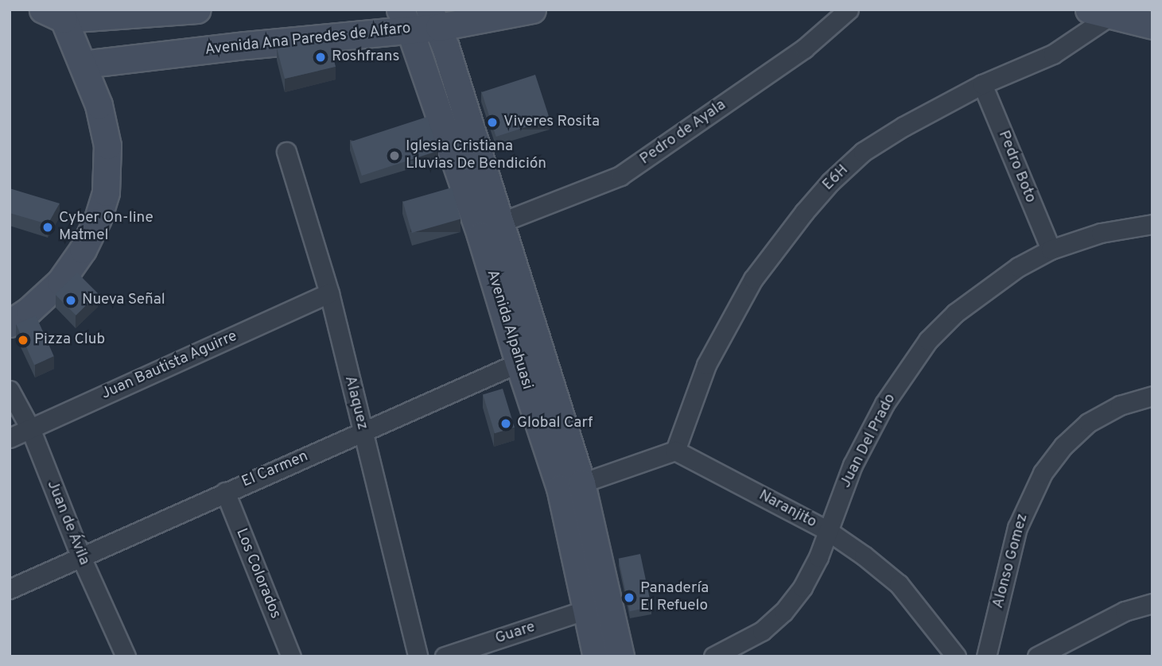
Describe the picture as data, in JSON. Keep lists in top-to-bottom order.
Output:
{
  "streets": {
    "main road": ["Avenida Ana Paredes de Alfaro", "Avenida Alpahuasi"],
    "street": [
      "Pedro de Ayala",
      "Pedro Boto",
      "E6H",
      "Juan Bautista Aguirre",
      "Alaquez",
      "Juan Del Prado",
      "El Carmen",
      "Naranjito",
      "Juan de Ávila",
      "Alonso Gomez",
      "Los Colorados",
      "Guare"
    ]
  },
  "crossings": [
    ["Avenida Ana Paredes de Alfaro", "Avenida Alpahuasi"],
    ["Pedro de Ayala", "Avenida Alpahuasi"],
    ["Pedro Boto", "E6H"],
    ["Pedro Boto", "Juan Del Prado"],
    ["E6H", "Naranjito"],
    ["Avenida Alpahuasi", "El Carmen"],
    ["Avenida Alpahuasi", "Guare"],
    ["Juan Bautista Aguirre", "Alaquez"],
    ["Juan Bautista Aguirre", "Juan de Ávila"],
    ["Alaquez", "El Carmen"],
    ["Juan Del Prado", "Naranjito"],
    ["El Carmen", "Juan de Ávila"],
    ["El Carmen", "Los Colorados"]
  ],
  "places": [
    "Roshfrans",
    "Viveres Rosita",
    "Iglesia Cristiana Lluvias De Bendición",
    "Cyber On-line Matmel",
    "Nueva Señal",
    "Pizza Club",
    "Global Carf",
    "Panadería El Refuelo"
  ]
}
